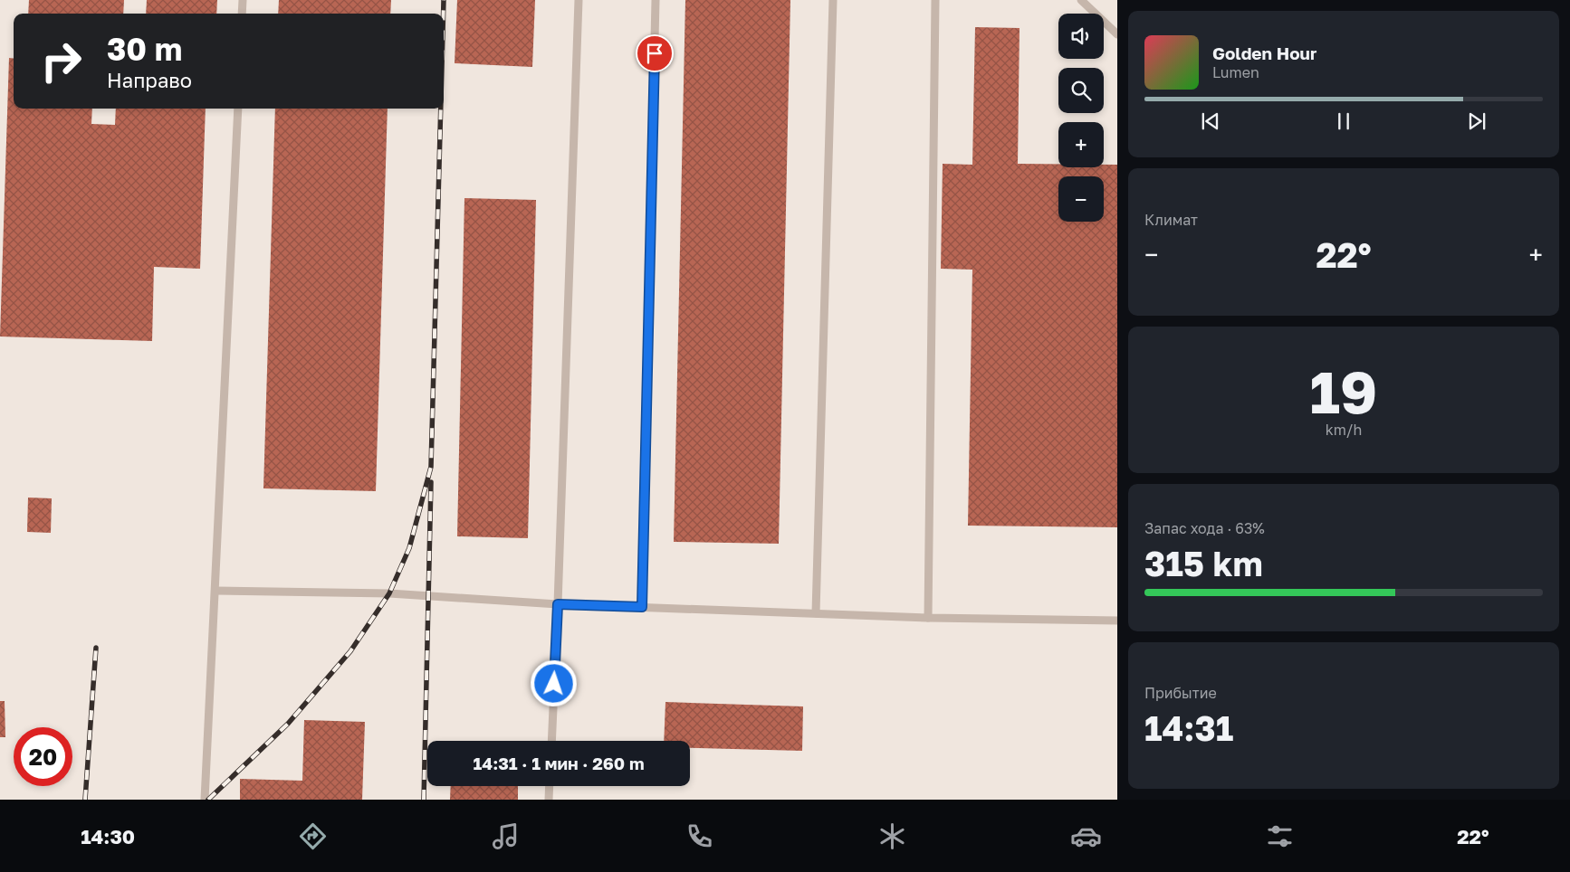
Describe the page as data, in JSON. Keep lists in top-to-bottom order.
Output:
{
  "page": {
    "map_buttons": ["+", "−"],
    "turn": ["30 m", "Направо"],
    "song": ["Golden Hour", "Lumen"],
    "tile": [
      "Климат",
      ["19", "km/h"],
      ["Запас хода · 63%", "315 km"],
      ["Прибытие", "14:31"]
    ],
    "heat": ["−", "22°", "+"],
    "limit": "20",
    "trip": "14:31 · 1 мин · 260 m",
    "tabs": ["14:30", "22°"]
  }
}
